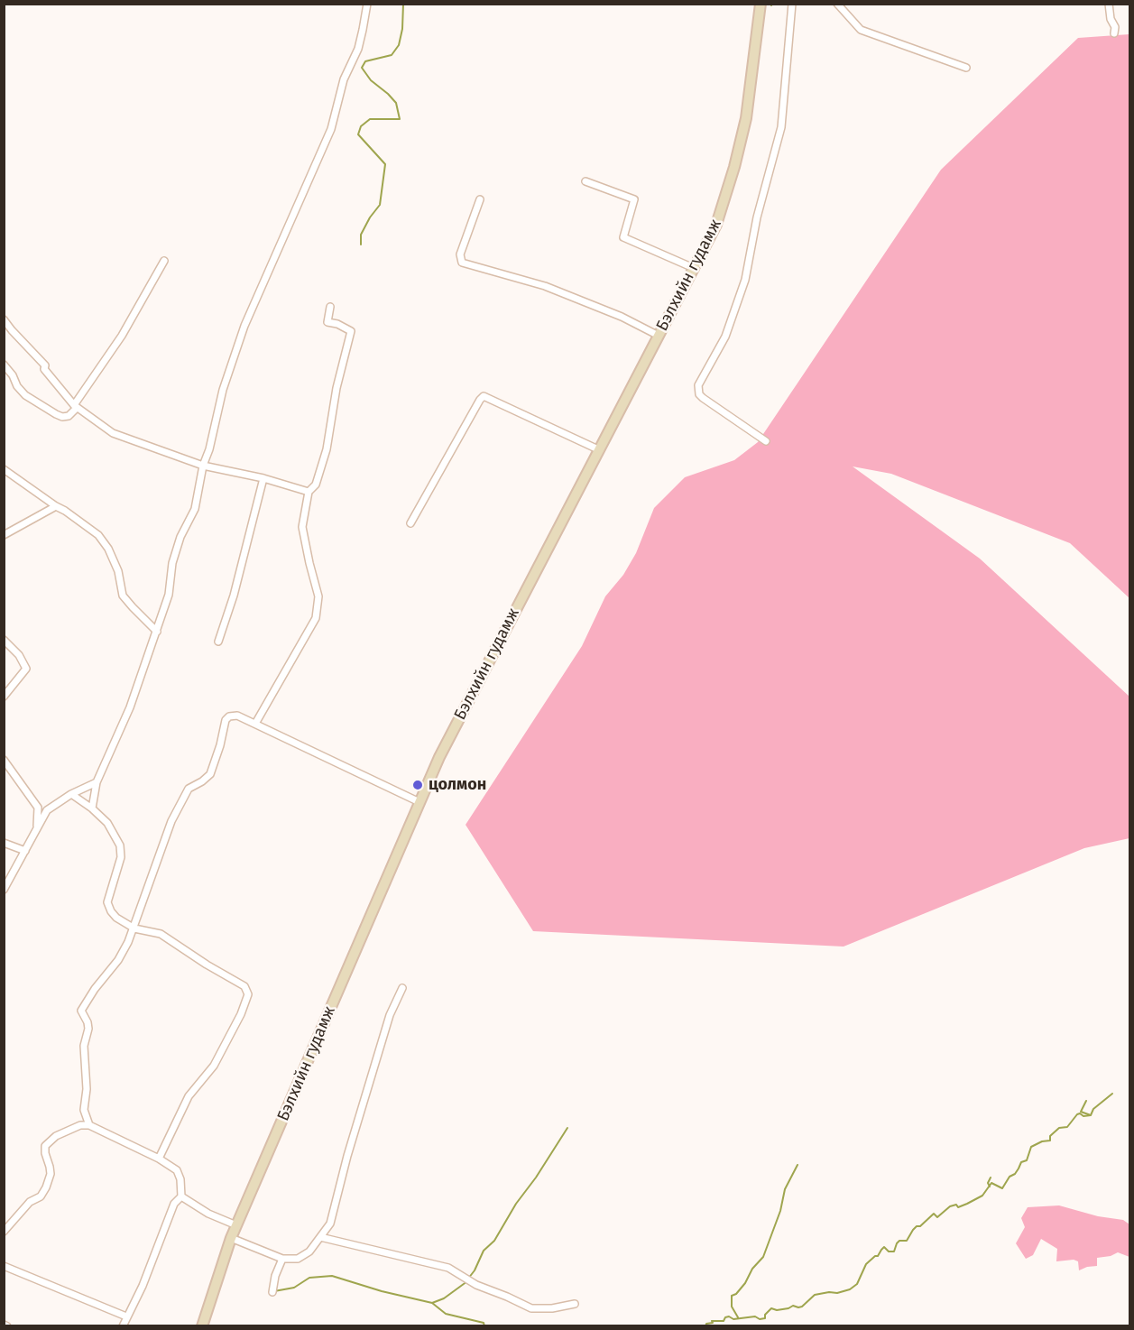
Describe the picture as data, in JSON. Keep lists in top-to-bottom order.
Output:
{
  "streets": {
    "main road": ["Бэлхийн гудамж"]
  },
  "places": ["цолмон"]
}
